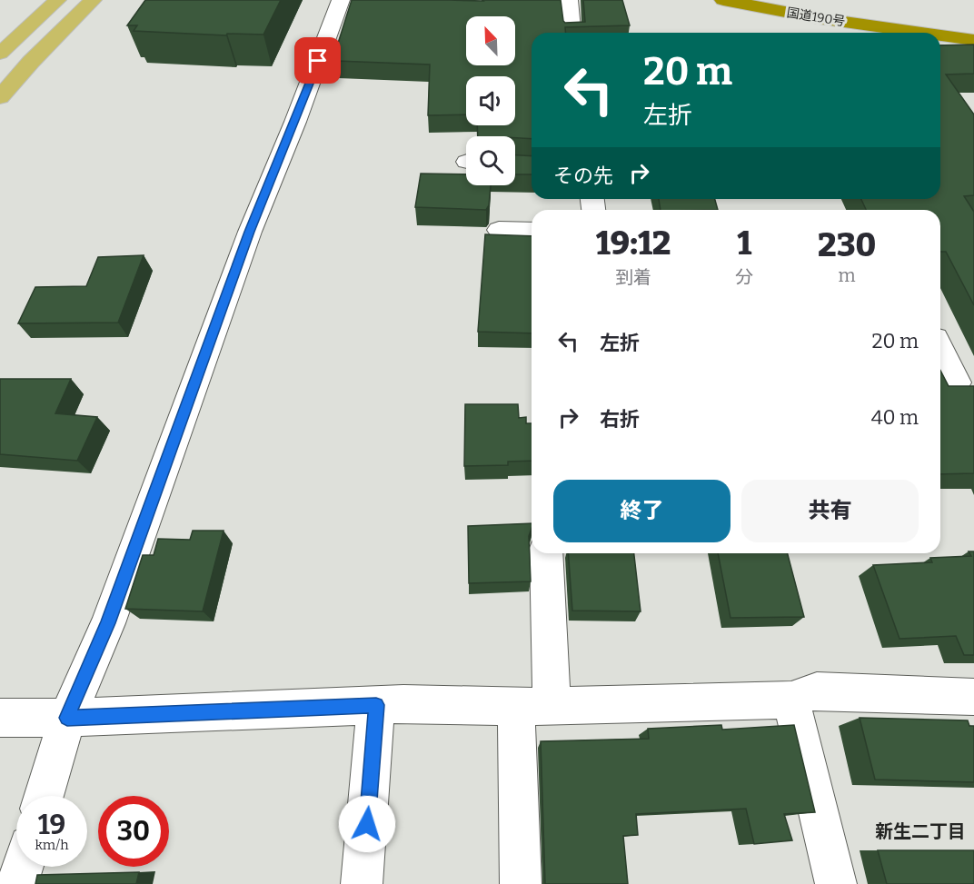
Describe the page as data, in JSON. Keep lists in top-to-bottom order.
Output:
{
  "streets": {
    "highway": ["国道190号"]
  },
  "districts": ["新生二丁目"],
  "north": "top left",
  "page": {
    "turn": ["20 m", "左折"],
    "then": "その先",
    "eta": [
      "19:12",
      "到着",
      "1",
      "分",
      "230",
      "m"
    ],
    "list": [
      {
        "name": "左折",
        "value": "20 m"
      },
      {
        "name": "右折",
        "value": "40 m"
      }
    ],
    "buttons": ["終了", "共有"],
    "speed": "19 km/h",
    "limit": "30"
  }
}
